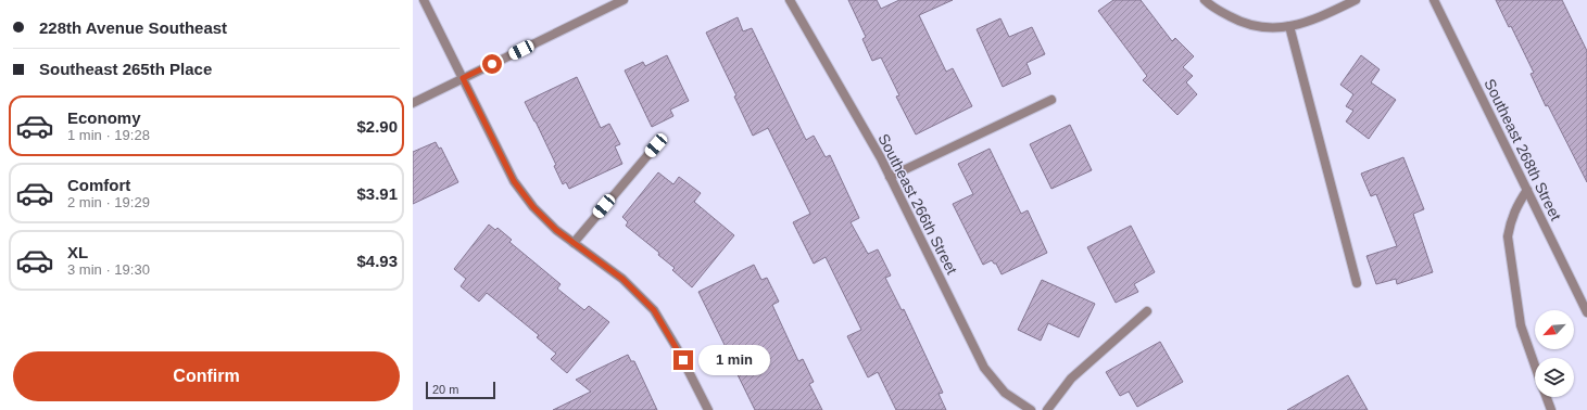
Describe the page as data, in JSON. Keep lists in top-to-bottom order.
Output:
{
  "streets": {
    "street": ["Southeast 268th Street", "Southeast 266th Street"]
  },
  "scale_bar": "20 m",
  "north": "bottom left",
  "page": {
    "banner": ["228th Avenue Southeast", "Southeast 265th Place"],
    "list": [
      {
        "name": "Economy",
        "note": "1 min · 19:28",
        "value": "$2.90"
      },
      {
        "name": "Comfort",
        "note": "2 min · 19:29",
        "value": "$3.91"
      },
      {
        "name": "XL",
        "note": "3 min · 19:30",
        "value": "$4.93"
      }
    ],
    "buttons": "Confirm",
    "bubble": "1 min",
    "scale": "20 m"
  }
}
